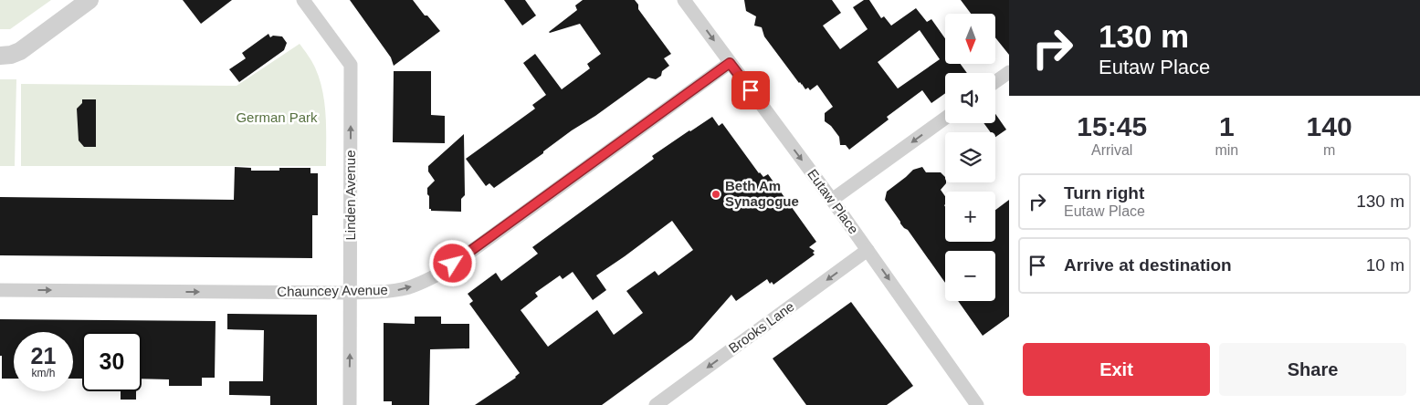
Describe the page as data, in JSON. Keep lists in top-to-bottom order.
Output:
{
  "streets": {
    "street": [
      "Linden Avenue",
      "Eutaw Place",
      "Chauncey Avenue",
      "Brooks Lane"
    ]
  },
  "crossings": [
    ["Linden Avenue", "Chauncey Avenue"],
    ["Eutaw Place", "Chauncey Avenue"],
    ["Eutaw Place", "Brooks Lane"]
  ],
  "one_way": [
    "Linden Avenue",
    "Eutaw Place",
    "Chauncey Avenue",
    "Brooks Lane"
  ],
  "parks": ["German Park"],
  "places": ["Beth Am Synagogue"],
  "north": "bottom",
  "page": {
    "turn": ["130 m", "Eutaw Place"],
    "map_buttons": ["+", "−"],
    "eta": [
      "15:45",
      "Arrival",
      "1",
      "min",
      "140",
      "m"
    ],
    "list": [
      {
        "name": "Turn right",
        "note": "Eutaw Place",
        "value": "130 m"
      },
      {
        "name": "Arrive at destination",
        "value": "10 m"
      }
    ],
    "speed": "21 km/h",
    "limit": "30",
    "buttons": ["Exit", "Share"]
  }
}
